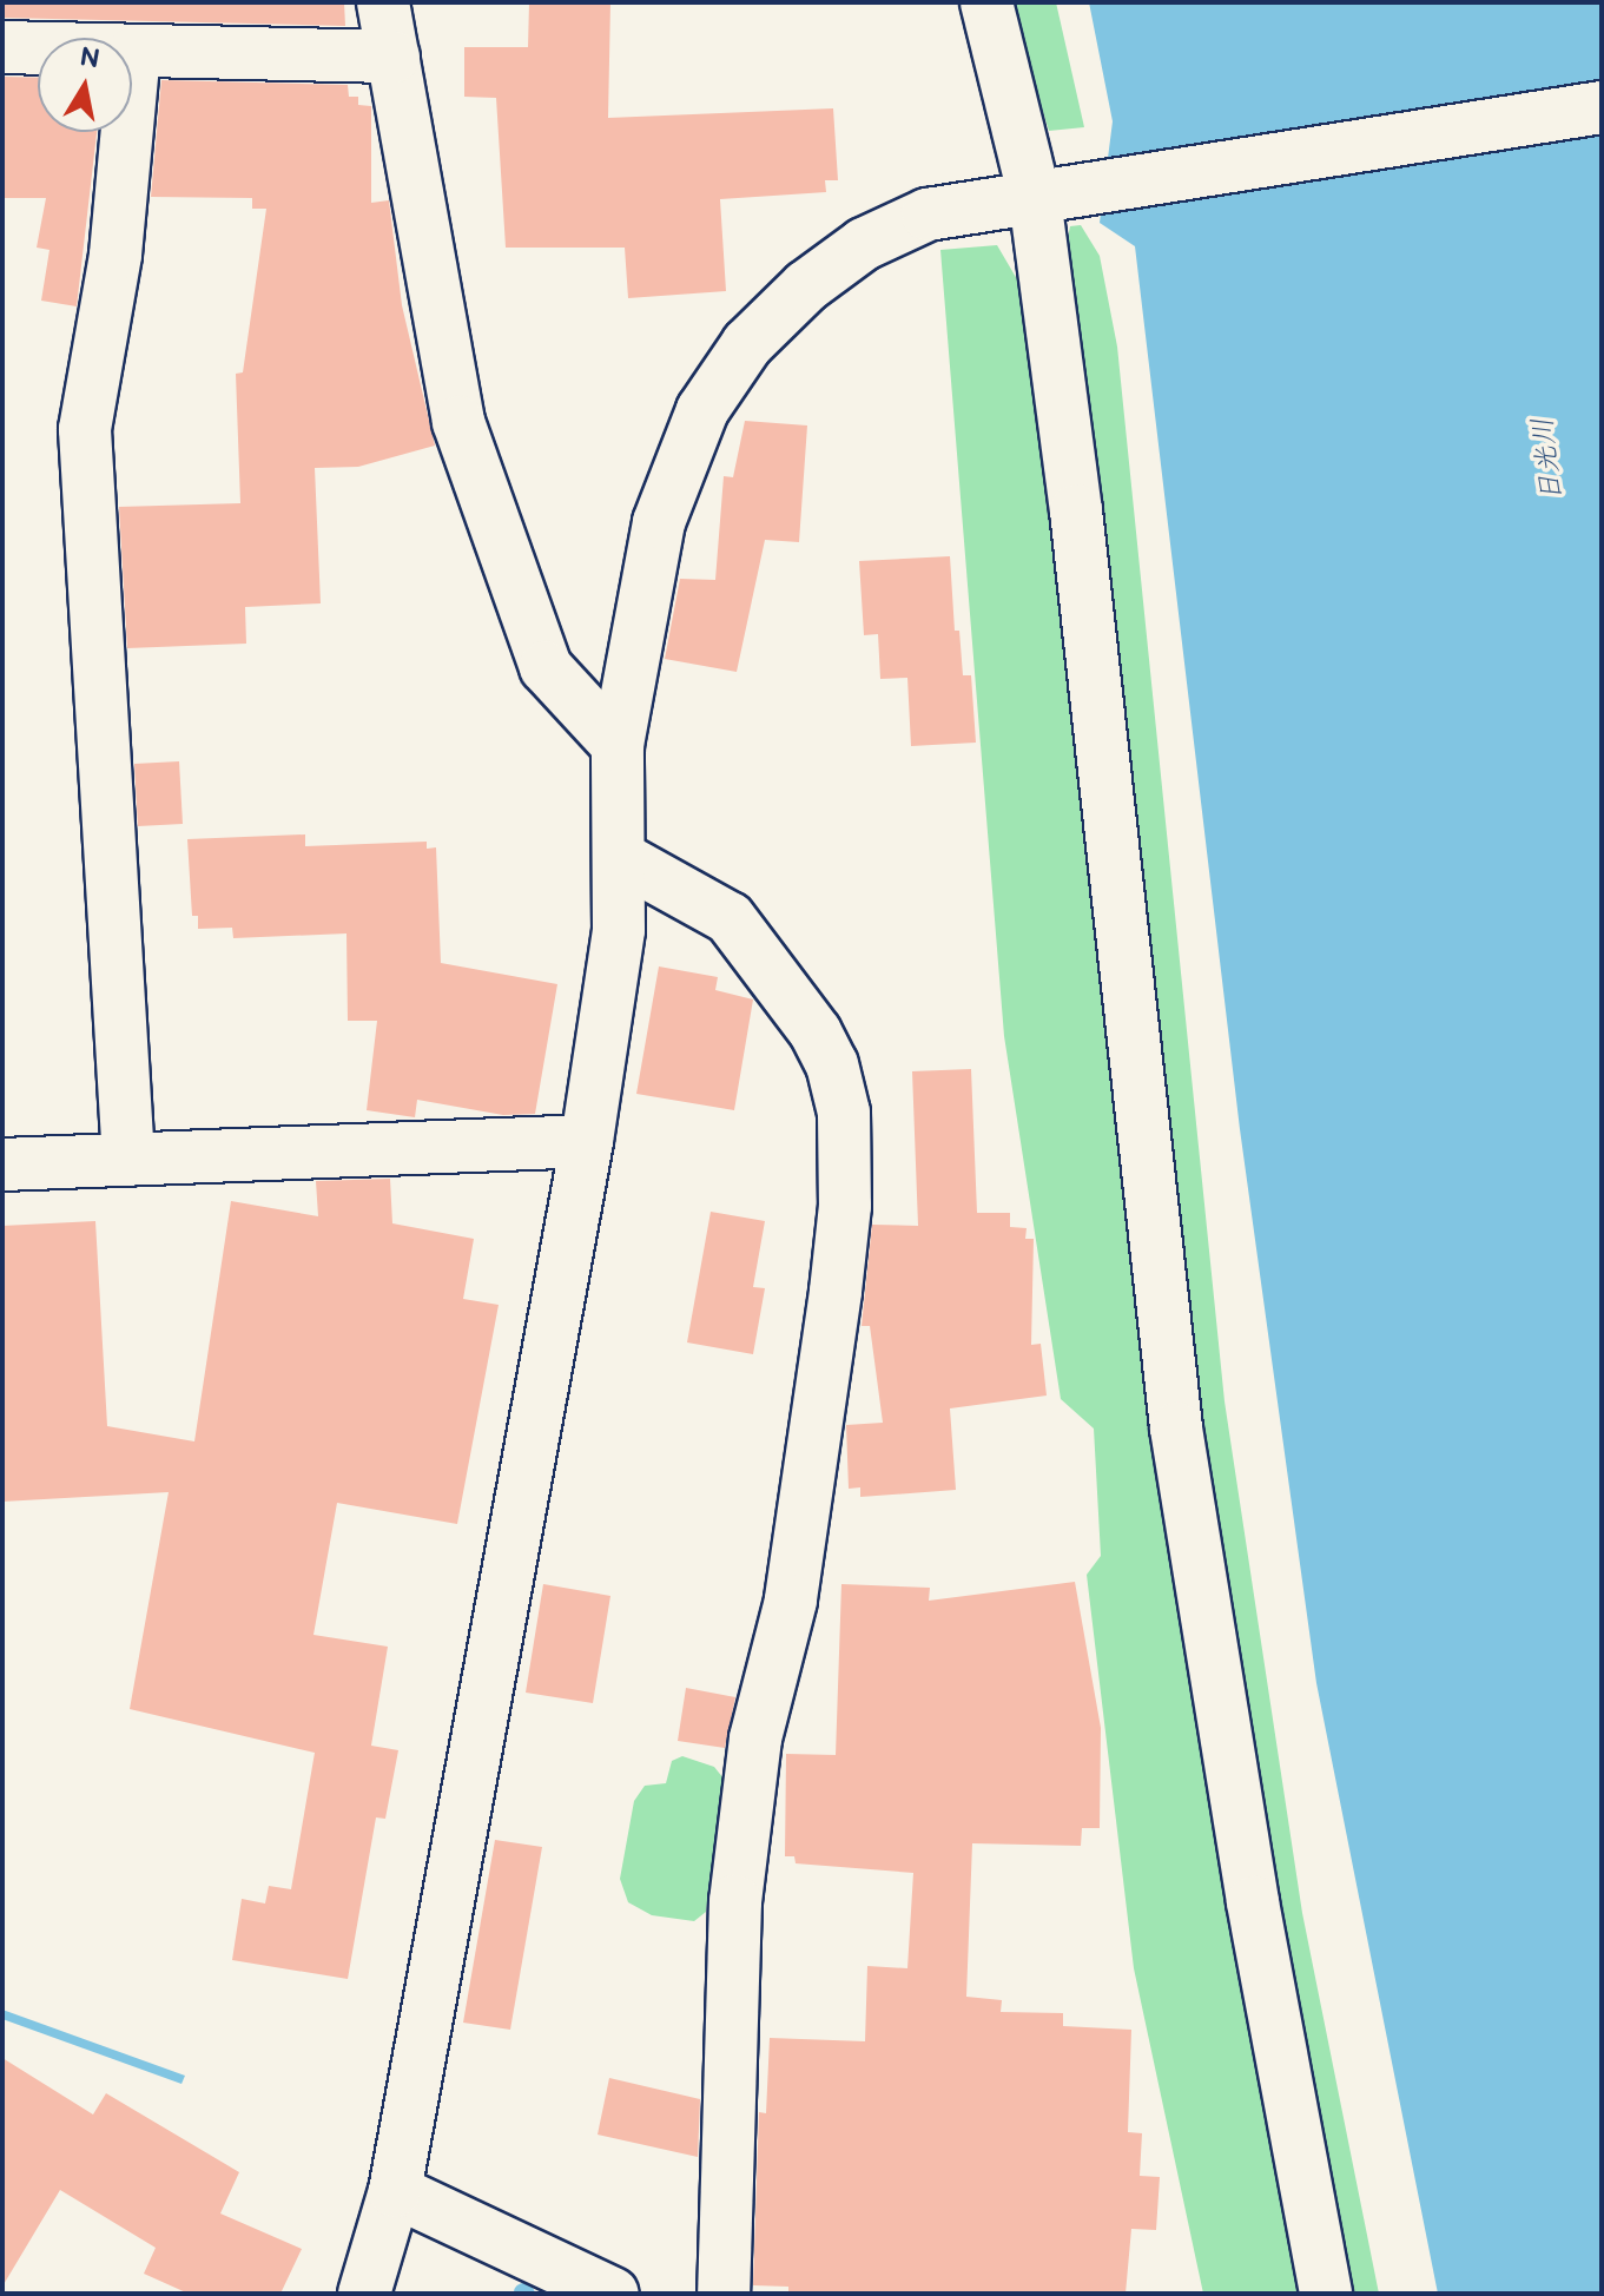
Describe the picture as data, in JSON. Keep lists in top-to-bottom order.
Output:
{
  "water": ["日光川"],
  "north": "top"
}
